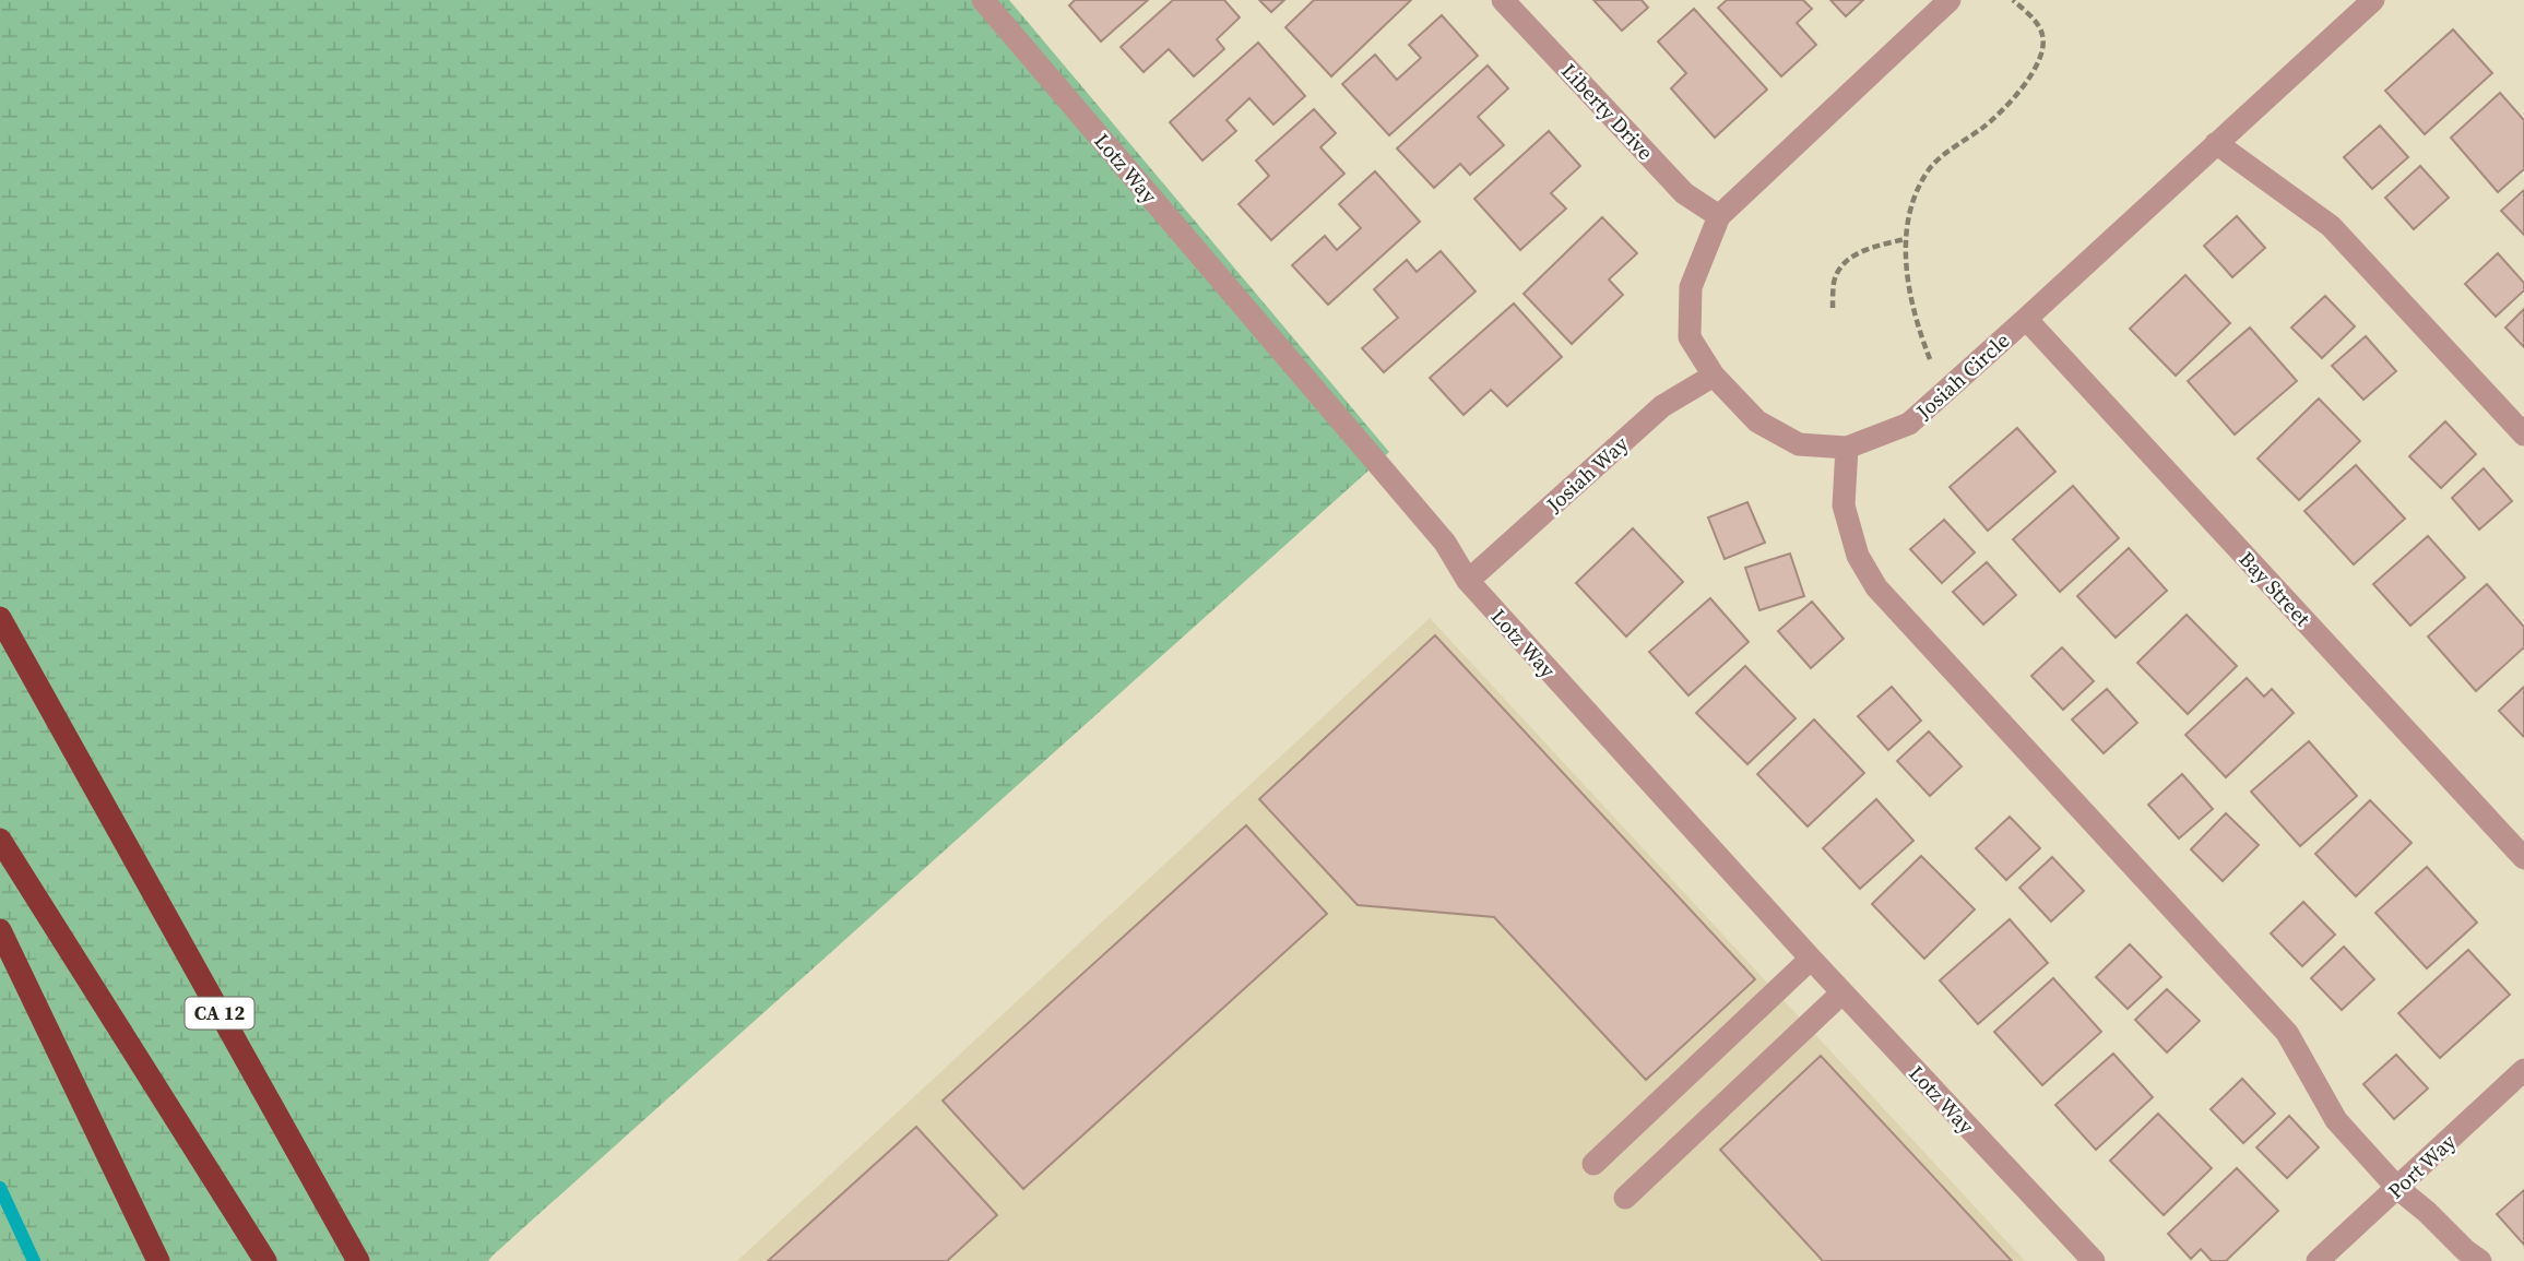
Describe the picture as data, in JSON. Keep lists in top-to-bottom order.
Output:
{
  "streets": {
    "highway": ["CA 12"],
    "street": [
      "Liberty Drive",
      "Lotz Way",
      "Josiah Circle",
      "Josiah Way",
      "Bay Street",
      "Port Way"
    ]
  },
  "crossings": [
    ["Liberty Drive", "Josiah Circle"],
    ["Lotz Way", "Josiah Way"],
    ["Josiah Circle", "Josiah Way"],
    ["Josiah Circle", "Bay Street"]
  ]
}
